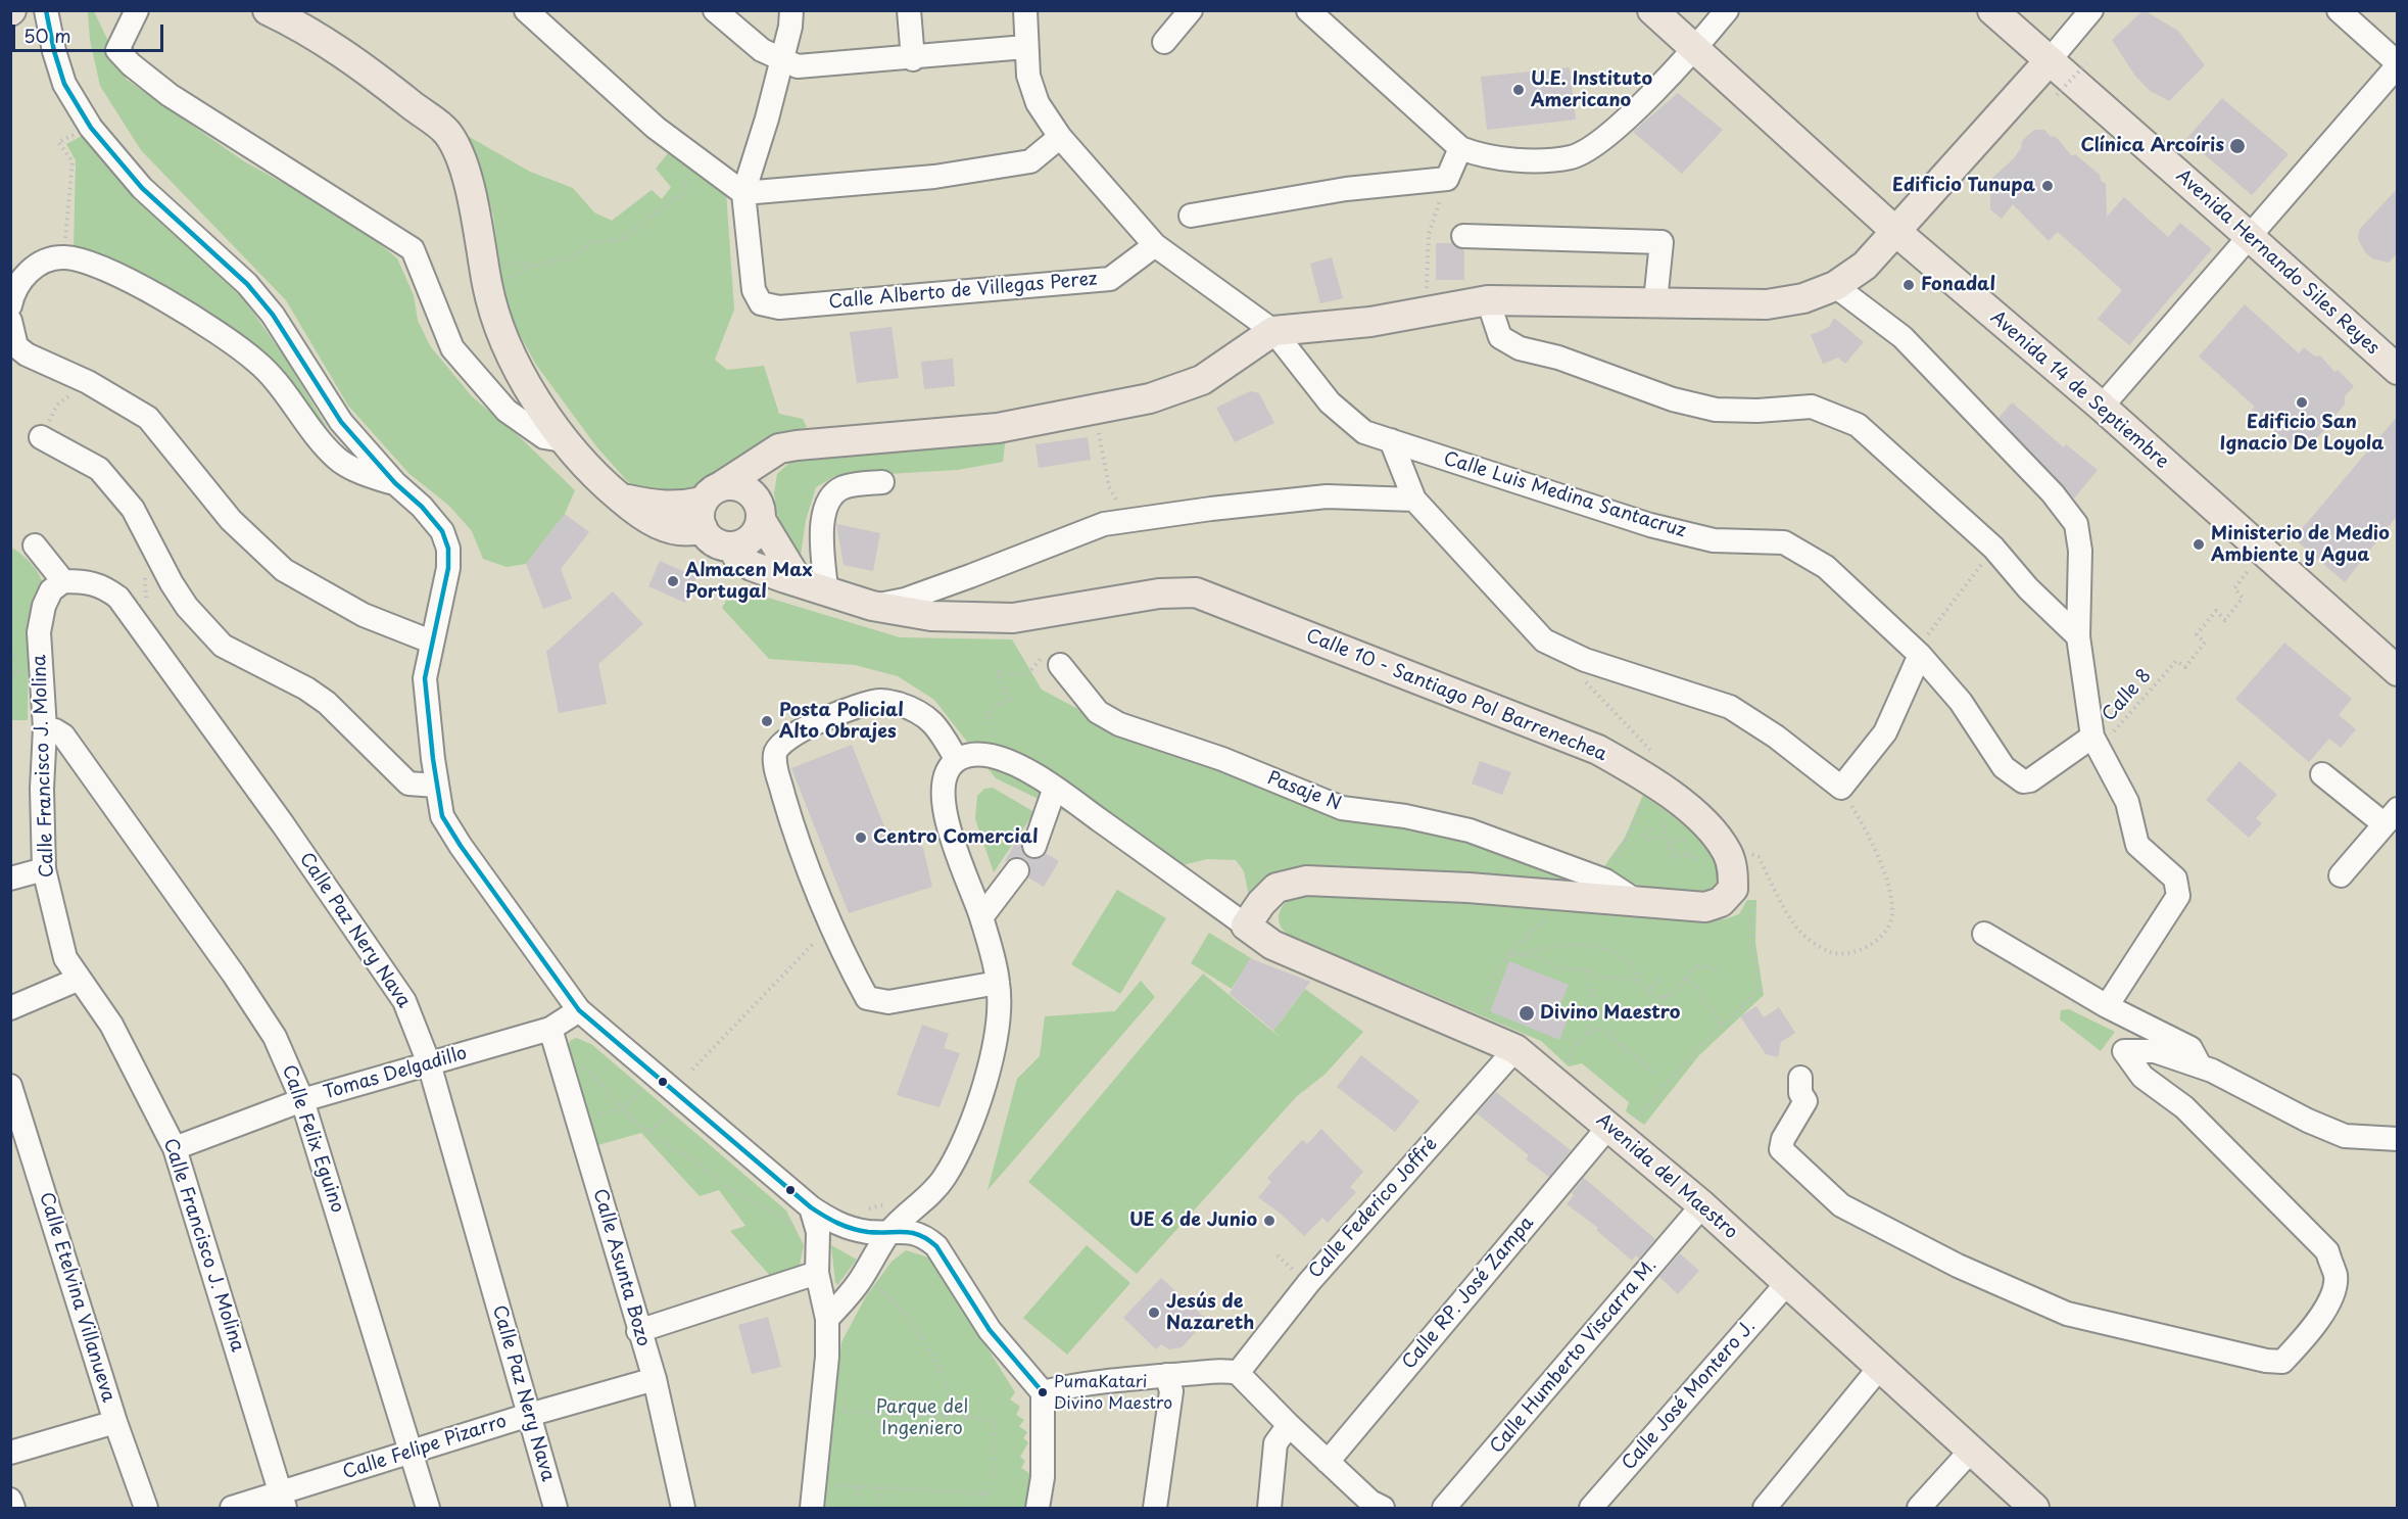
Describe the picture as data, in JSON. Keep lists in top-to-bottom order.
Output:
{
  "streets": {
    "main road": [
      "Avenida Hernando Siles Reyes",
      "Avenida 14 de Septiembre",
      "Calle 10 - Santiago Pol Barrenechea",
      "Avenida del Maestro"
    ],
    "street": [
      "Calle Alberto de Villegas Perez",
      "Calle Luis Medina Santacruz",
      "Calle Francisco J. Molina",
      "Pasaje N",
      "Calle Paz Nery Nava",
      "Tomas Delgadillo",
      "Calle Felix Eguino",
      "Calle Federico Joffré",
      "Calle Asunta Bozo",
      "Calle RP. José Zampa",
      "Calle Etelvina Villanueva",
      "Calle Humberto Viscarra M.",
      "Calle José Montero J.",
      "Calle Felipe Pizarro"
    ],
    "path": ["Calle 8"]
  },
  "crossings": [
    ["Calle Alberto de Villegas Perez", "Calle Luis Medina Santacruz"],
    ["Avenida 14 de Septiembre", "Calle 8"],
    ["Calle Luis Medina Santacruz", "Calle 8"],
    ["Calle 10 - Santiago Pol Barrenechea", "Pasaje N"],
    ["Calle 10 - Santiago Pol Barrenechea", "Avenida del Maestro"],
    ["Calle Francisco J. Molina", "Calle Paz Nery Nava"],
    ["Calle Francisco J. Molina", "Tomas Delgadillo"],
    ["Calle Francisco J. Molina", "Calle Felix Eguino"],
    ["Calle Francisco J. Molina", "Calle Felipe Pizarro"],
    ["Calle Paz Nery Nava", "Tomas Delgadillo"],
    ["Calle Paz Nery Nava", "Calle Felipe Pizarro"],
    ["Tomas Delgadillo", "Calle Felix Eguino"],
    ["Tomas Delgadillo", "Calle Asunta Bozo"],
    ["Calle Felix Eguino", "Calle Felipe Pizarro"],
    ["Avenida del Maestro", "Calle Federico Joffré"],
    ["Avenida del Maestro", "Calle RP. José Zampa"],
    ["Avenida del Maestro", "Calle Humberto Viscarra M."],
    ["Avenida del Maestro", "Calle José Montero J."],
    ["Calle Asunta Bozo", "Calle Felipe Pizarro"]
  ],
  "parks": ["Parque del Ingeniero"],
  "places": [
    "U.E. Instituto Americano",
    "Clínica Arcoíris",
    "Edificio Tunupa",
    "Fonadal",
    "Edificio San Ignacio De Loyola",
    "Ministerio de Medio Ambiente y Agua",
    "Almacen Max Portugal",
    "Posta Policial Alto Obrajes",
    "Centro Comercial",
    "Divino Maestro",
    "UE 6 de Junio",
    "Jesús de Nazareth",
    "PumaKatari Divino Maestro"
  ],
  "scale_bar": "50 m"
}
